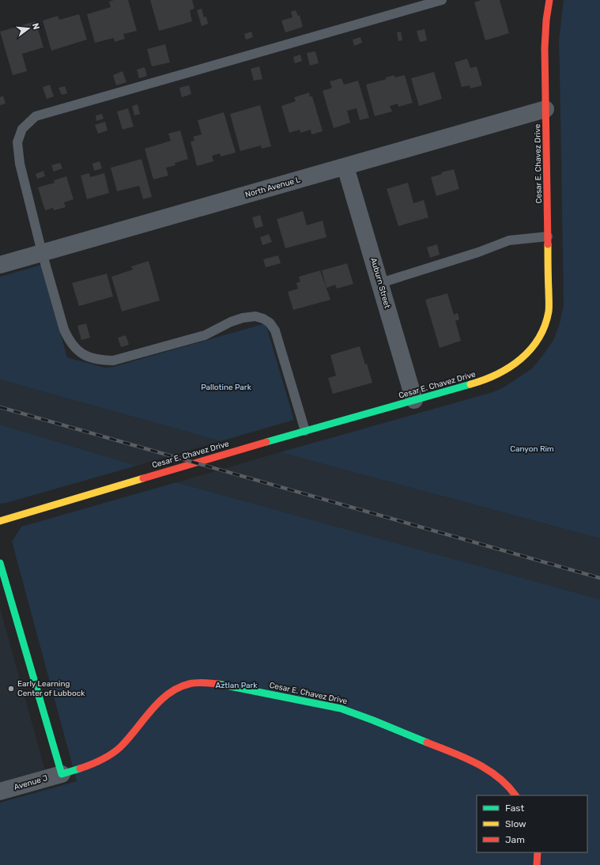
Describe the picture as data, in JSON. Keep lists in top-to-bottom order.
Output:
{
  "streets": {
    "street": [
      "Cesar E. Chavez Drive",
      "North Avenue L",
      "Auburn Street",
      "Avenue J"
    ]
  },
  "crossings": [
    ["Cesar E. Chavez Drive", "North Avenue L"],
    ["Cesar E. Chavez Drive", "Auburn Street"],
    ["Cesar E. Chavez Drive", "Avenue J"],
    ["North Avenue L", "Auburn Street"]
  ],
  "parks": ["Pallotine Park", "Canyon Rim", "Aztlan Park"],
  "places": ["Early Learning Center of Lubbock"],
  "legend": ["Fast", "Slow", "Jam"],
  "north": "right"
}
